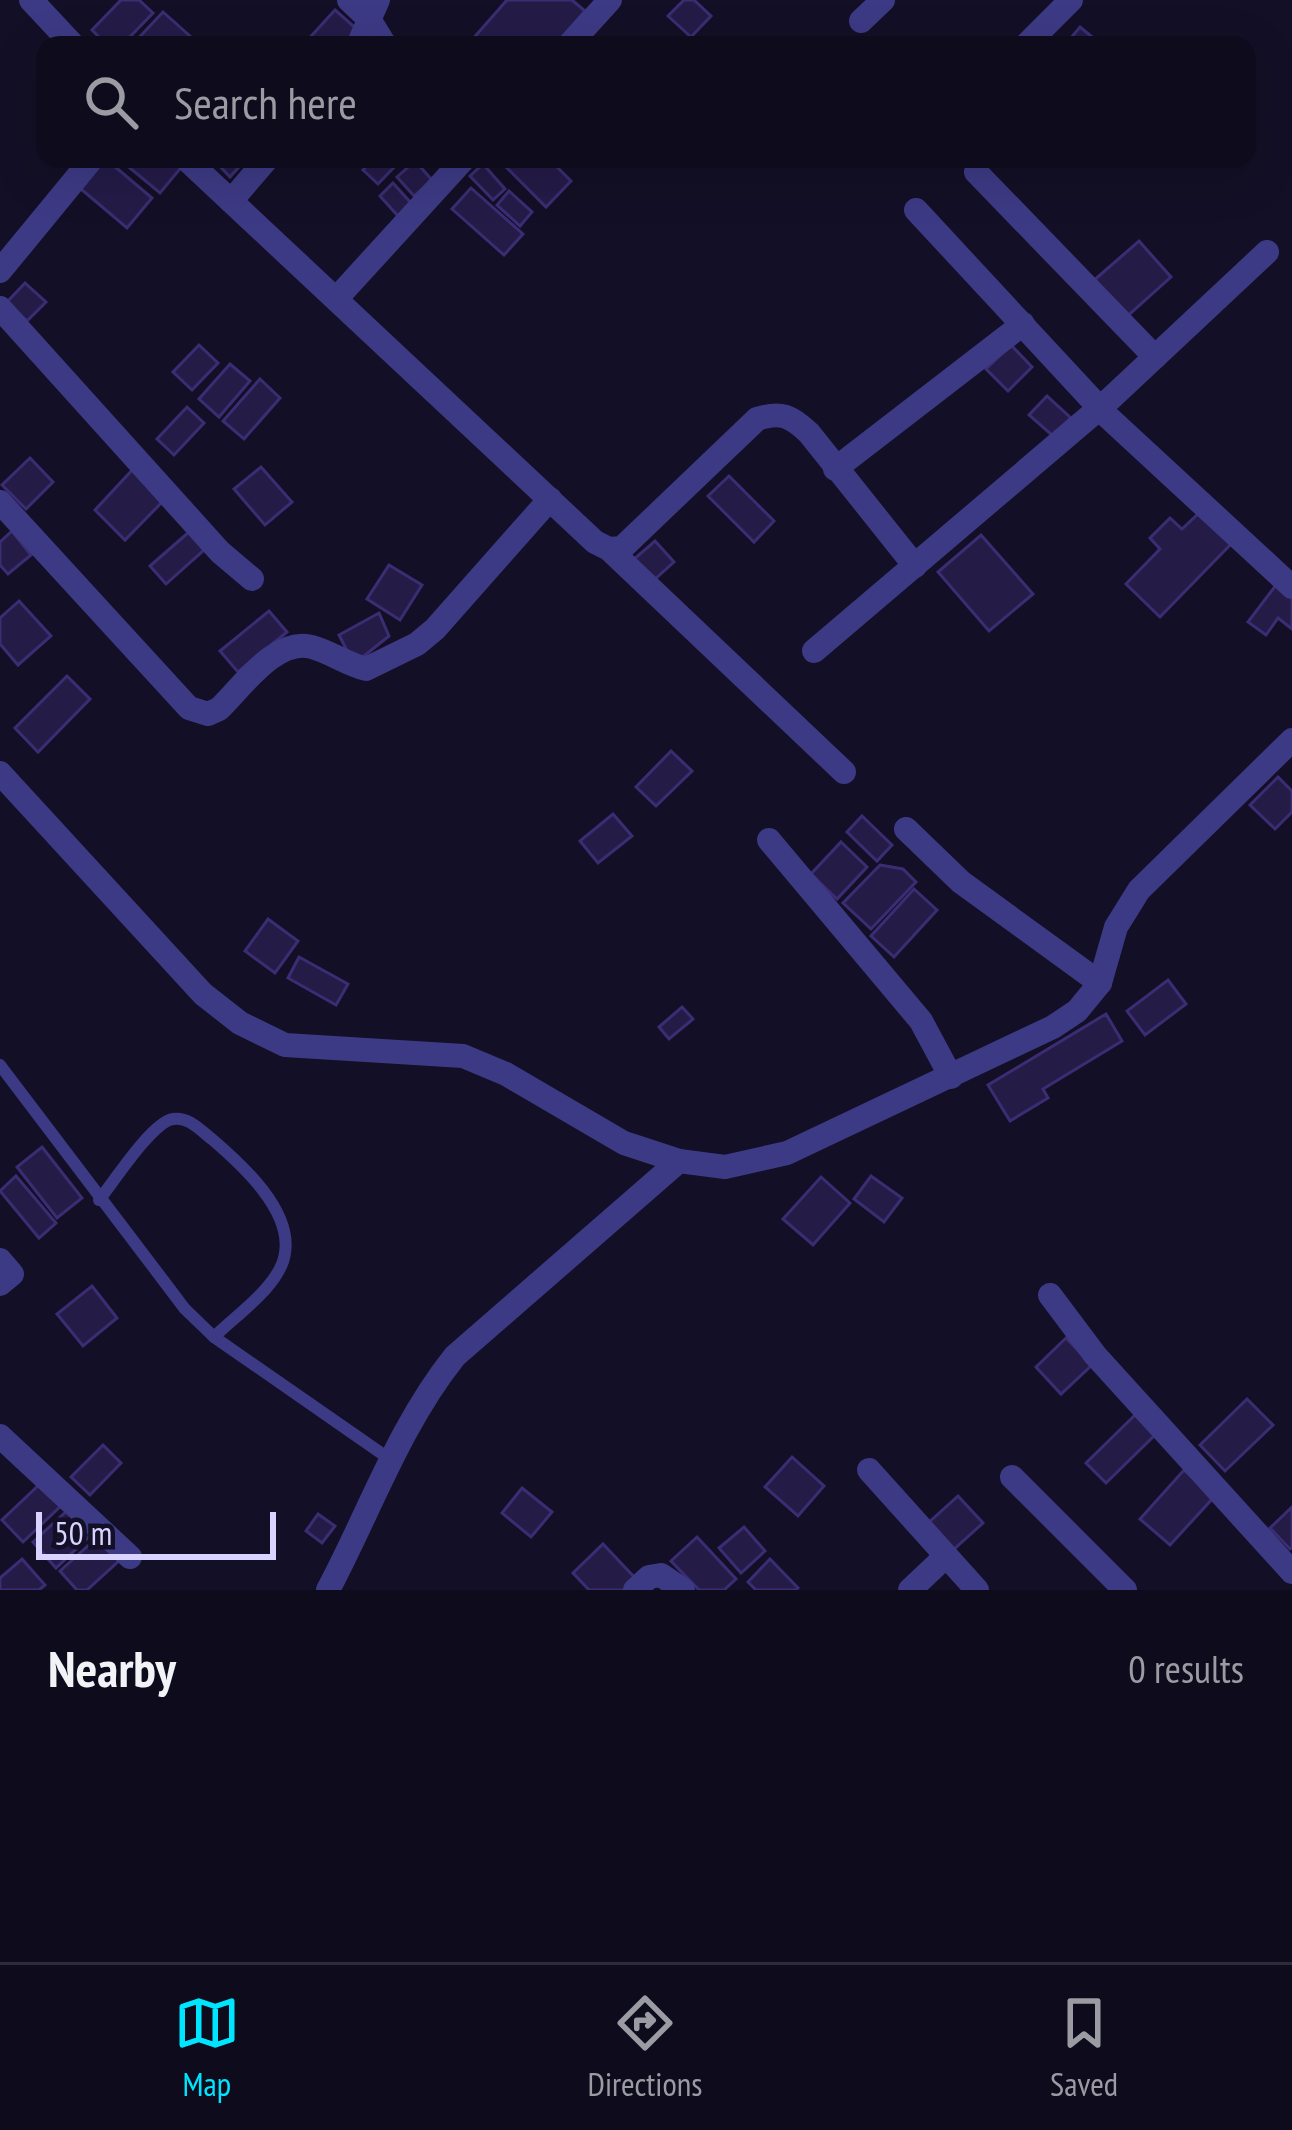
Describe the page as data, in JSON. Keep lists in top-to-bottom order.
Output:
{
  "scale_bar": "50 m",
  "page": {
    "search": "Search here",
    "scale": "50 m",
    "heading": ["Nearby", "0 results"],
    "nav": ["Map", "Directions", "Saved"]
  }
}
